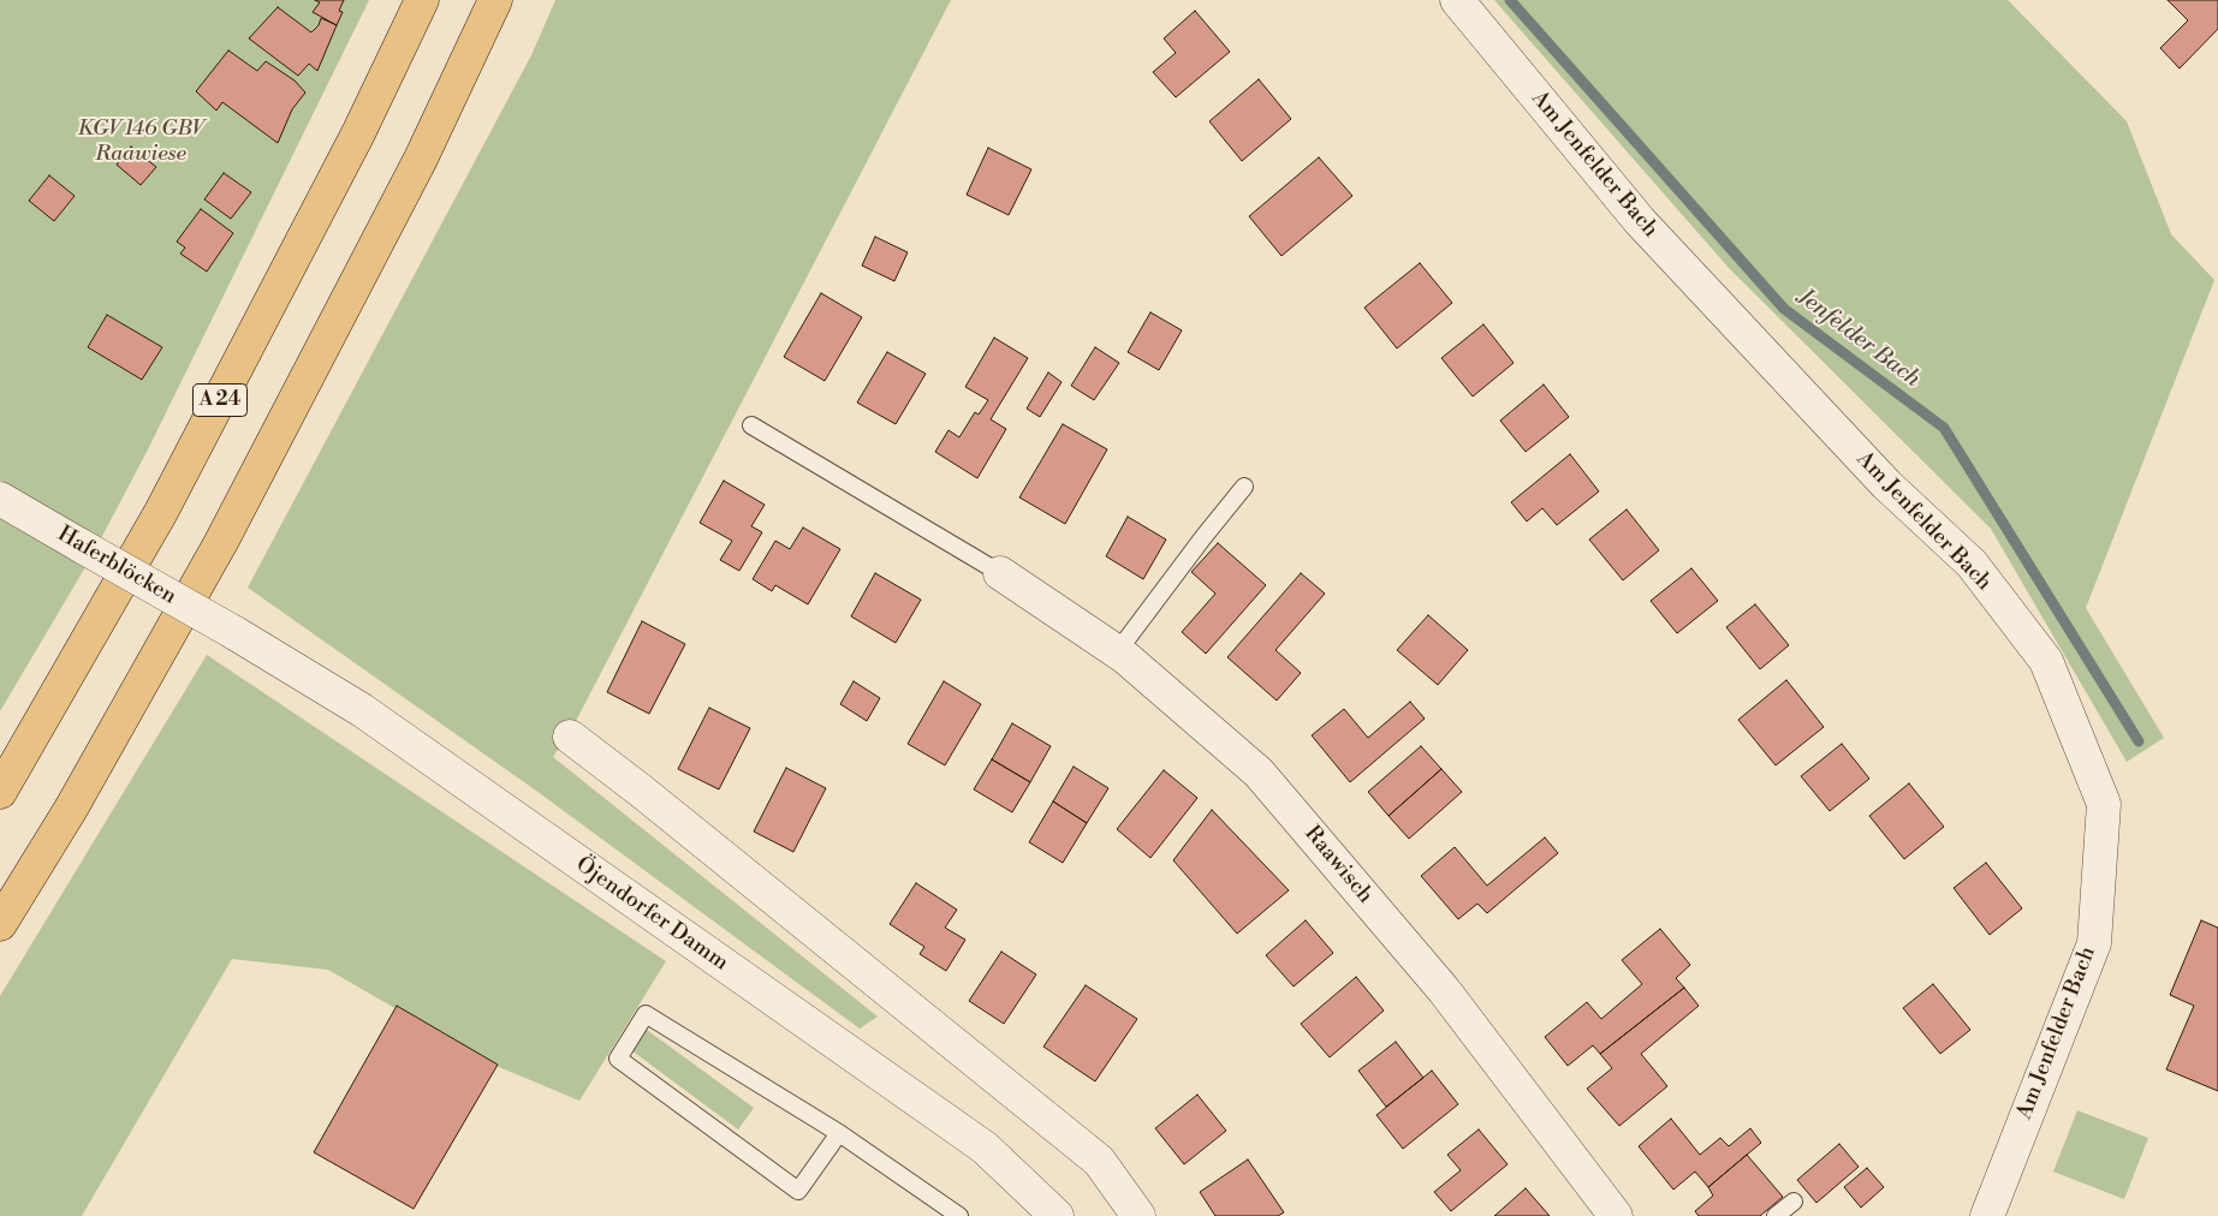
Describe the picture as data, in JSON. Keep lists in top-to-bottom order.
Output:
{
  "streets": {
    "highway": ["A 24"],
    "street": [
      "Am Jenfelder Bach",
      "Haferblöcken",
      "Raawisch",
      "Öjendorfer Damm"
    ]
  },
  "crossings": [
    ["Haferblöcken", "Öjendorfer Damm"]
  ],
  "water": ["Jenfelder Bach"],
  "parks": ["KGV 146 GBV Raawiese"]
}
